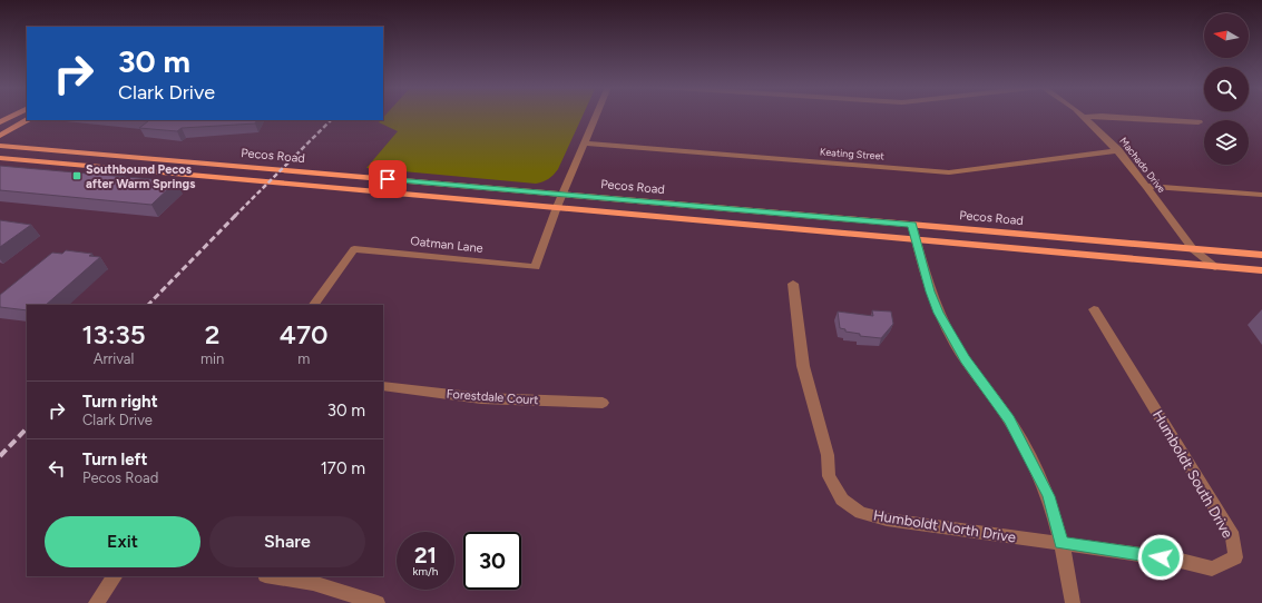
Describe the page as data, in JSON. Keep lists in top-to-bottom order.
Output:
{
  "streets": {
    "main road": ["Pecos Road"],
    "street": [
      "Keating Street",
      "Machado Drive",
      "Oatman Lane",
      "Forestdale Court",
      "Humboldt South Drive",
      "Humboldt North Drive"
    ]
  },
  "crossings": [
    ["Keating Street", "Machado Drive"],
    ["Pecos Road", "Machado Drive"],
    ["Humboldt South Drive", "Humboldt North Drive"]
  ],
  "places": {
    "transit": ["Southbound Pecos after Warm Springs"]
  },
  "north": "left",
  "page": {
    "turn": ["30 m", "Clark Drive"],
    "eta": [
      "13:35",
      "Arrival",
      "2",
      "min",
      "470",
      "m"
    ],
    "list": [
      {
        "name": "Turn right",
        "note": "Clark Drive",
        "value": "30 m"
      },
      {
        "name": "Turn left",
        "note": "Pecos Road",
        "value": "170 m"
      }
    ],
    "buttons": ["Exit", "Share"],
    "speed": "21 km/h",
    "limit": "30"
  }
}
